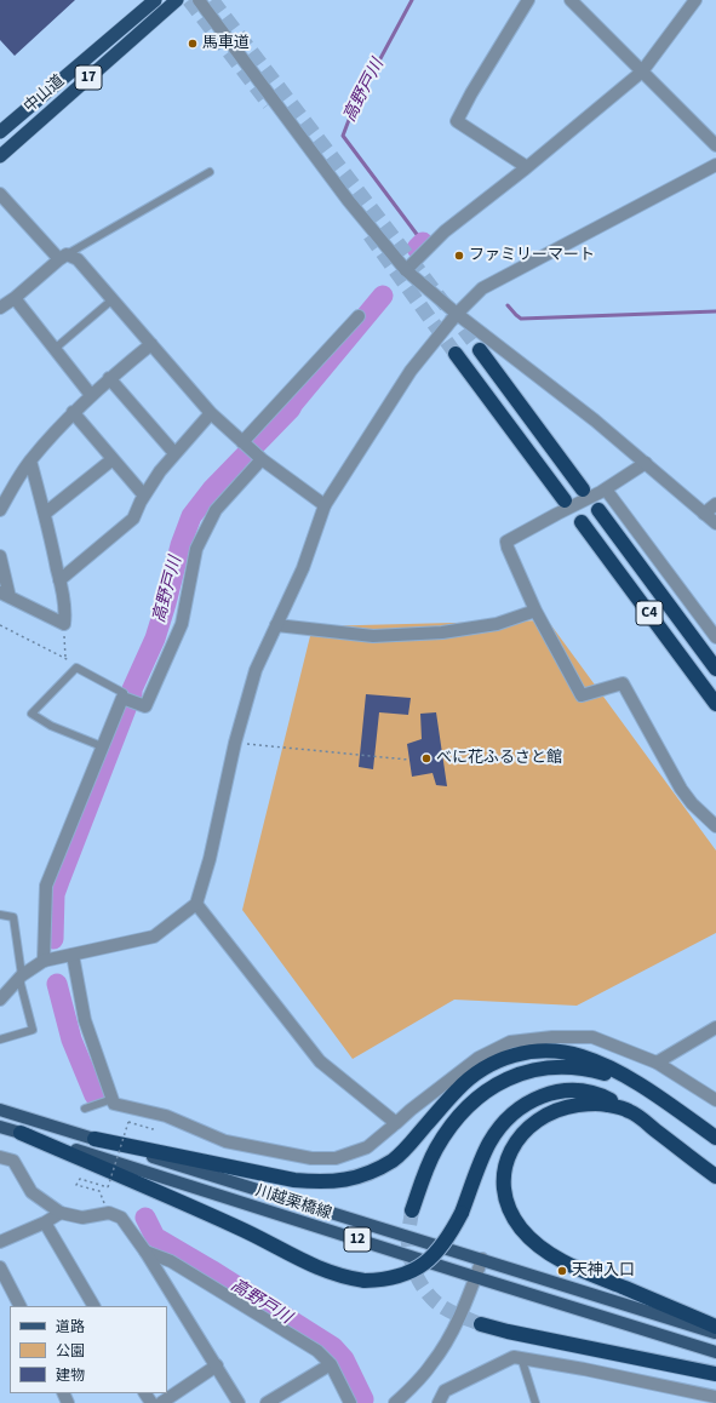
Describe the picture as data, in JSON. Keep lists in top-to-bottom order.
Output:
{
  "streets": {
    "highway": ["17", "中山道", "C4"],
    "main road": ["川越栗橋線", "12"]
  },
  "water": ["高野戸川"],
  "places": [
    "馬車道",
    "ファミリーマート",
    "べに花ふるさと館",
    "天神入口"
  ],
  "legend": ["道路", "公園", "建物"]
}
